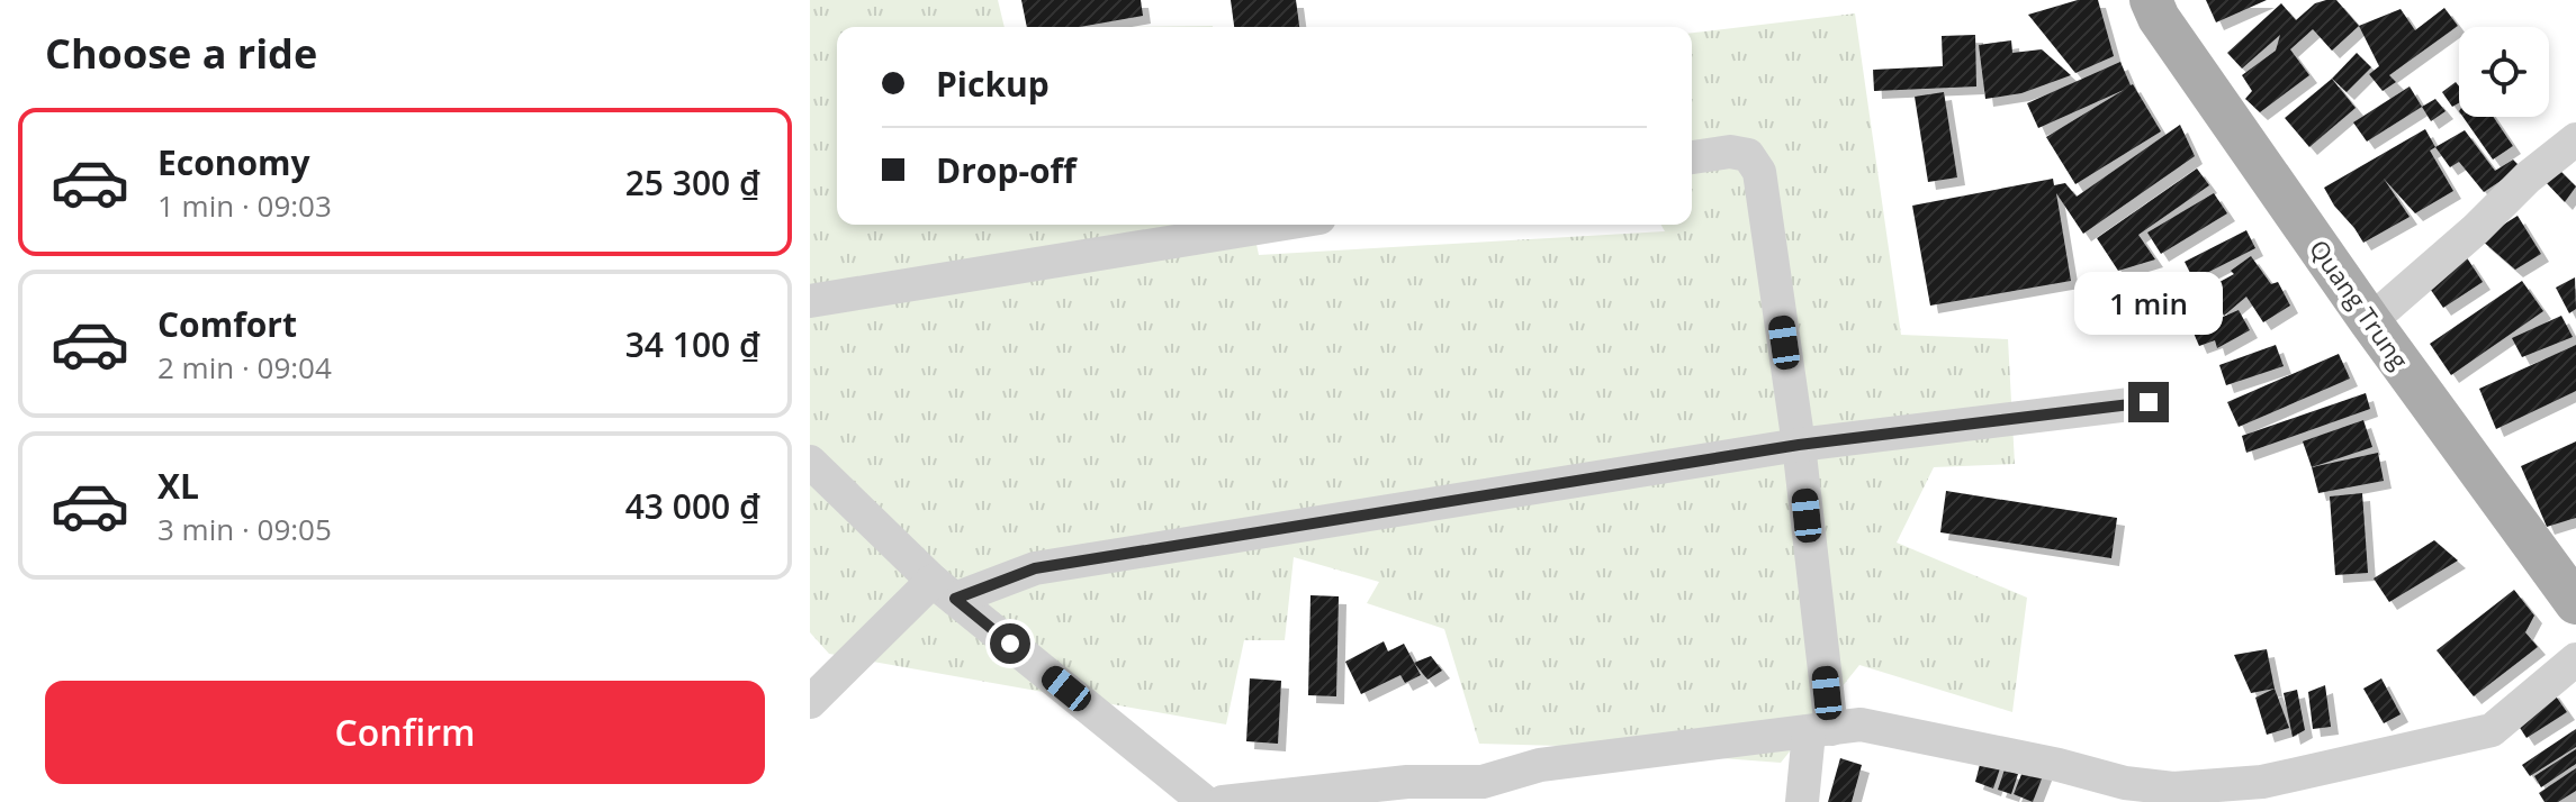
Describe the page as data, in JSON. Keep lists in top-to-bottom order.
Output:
{
  "streets": {
    "main road": ["Quang Trung"]
  },
  "page": {
    "heading": "Choose a ride",
    "banner": ["Pickup", "Drop-off"],
    "list": [
      {
        "name": "Economy",
        "note": "1 min · 09:03",
        "value": "25 300 ₫"
      },
      {
        "name": "Comfort",
        "note": "2 min · 09:04",
        "value": "34 100 ₫"
      },
      {
        "name": "XL",
        "note": "3 min · 09:05",
        "value": "43 000 ₫"
      }
    ],
    "bubble": "1 min",
    "buttons": "Confirm"
  }
}
